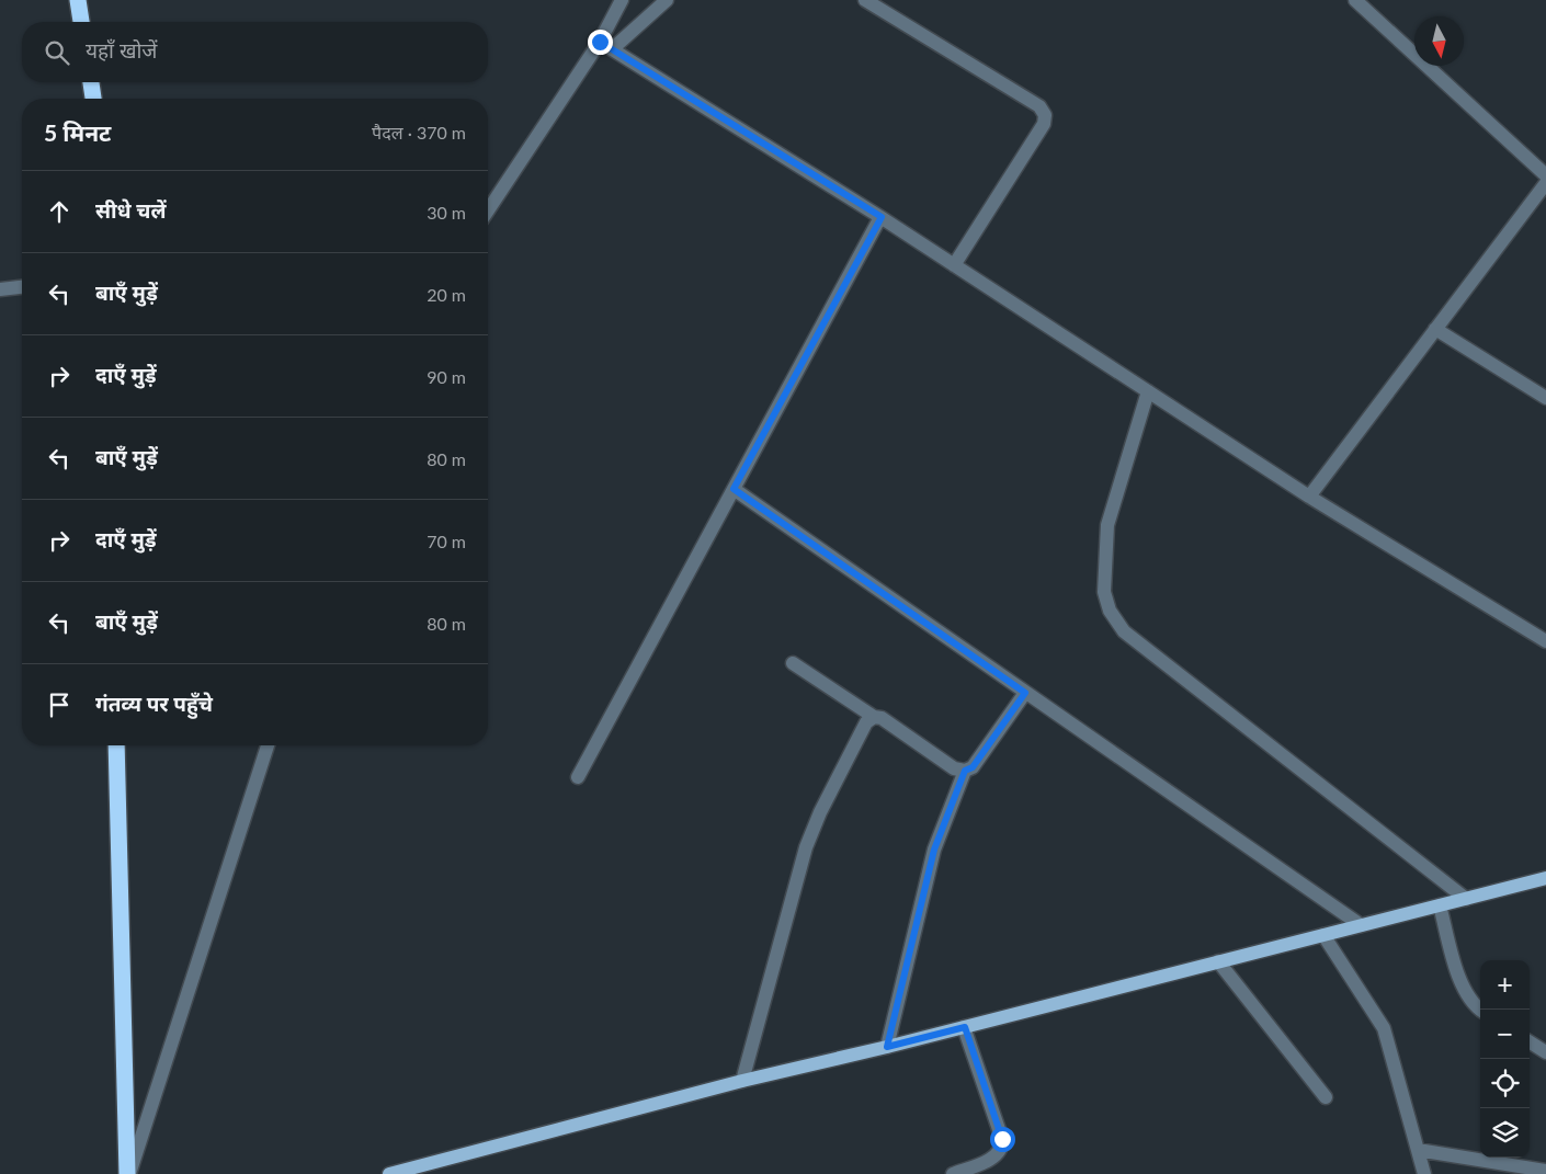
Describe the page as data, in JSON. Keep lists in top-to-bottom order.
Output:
{
  "north": "bottom",
  "page": {
    "search": "यहाँ खोजें",
    "heading": ["5 मिनट", "पैदल · 370 m"],
    "list": [
      ["सीधे चलें", "30 m"],
      ["बाएँ मुड़ें", "20 m"],
      ["दाएँ मुड़ें", "90 m"],
      ["बाएँ मुड़ें", "80 m"],
      ["दाएँ मुड़ें", "70 m"],
      ["बाएँ मुड़ें", "80 m"],
      "गंतव्य पर पहुँचे"
    ],
    "map_buttons": ["+", "−"]
  }
}
